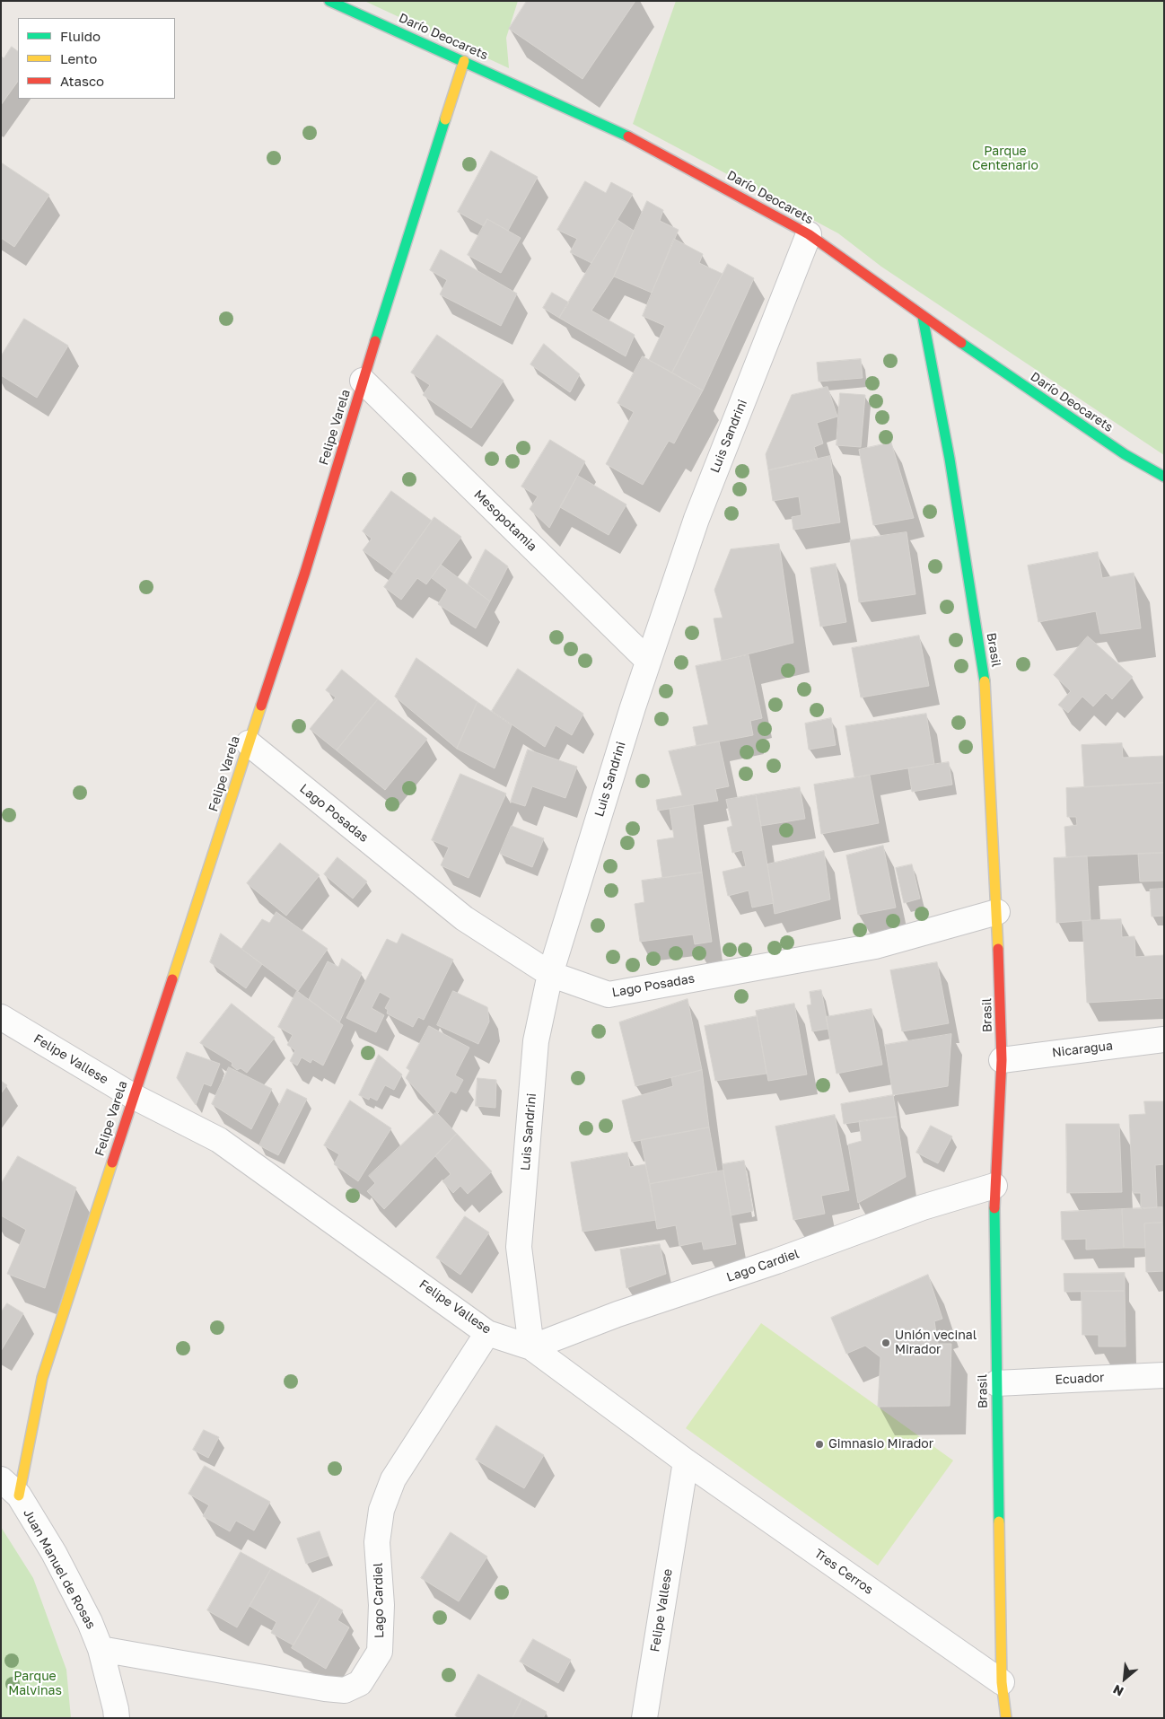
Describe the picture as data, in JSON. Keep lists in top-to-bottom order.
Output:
{
  "streets": {
    "street": [
      "Darío Deocarets",
      "Felipe Varela",
      "Luis Sandrini",
      "Mesopotamia",
      "Brasil",
      "Lago Posadas",
      "Nicaragua",
      "Felipe Vallese",
      "Lago Cardiel",
      "Ecuador",
      "Juan Manuel de Rosas",
      "Tres Cerros"
    ]
  },
  "crossings": [
    ["Darío Deocarets", "Felipe Varela"],
    ["Darío Deocarets", "Luis Sandrini"],
    ["Darío Deocarets", "Brasil"],
    ["Felipe Varela", "Mesopotamia"],
    ["Felipe Varela", "Lago Posadas"],
    ["Felipe Varela", "Felipe Vallese"],
    ["Felipe Varela", "Juan Manuel de Rosas"],
    ["Luis Sandrini", "Mesopotamia"],
    ["Luis Sandrini", "Lago Posadas"],
    ["Luis Sandrini", "Felipe Vallese"],
    ["Luis Sandrini", "Lago Cardiel"],
    ["Brasil", "Lago Posadas"],
    ["Brasil", "Nicaragua"],
    ["Brasil", "Lago Cardiel"],
    ["Brasil", "Ecuador"],
    ["Brasil", "Tres Cerros"],
    ["Felipe Vallese", "Lago Cardiel"],
    ["Felipe Vallese", "Tres Cerros"],
    ["Lago Cardiel", "Juan Manuel de Rosas"]
  ],
  "parks": ["Parque Centenario", "Parque Malvinas"],
  "places": ["Unión vecinal Mirador", "Gimnasio Mirador"],
  "legend": ["Fluido", "Lento", "Atasco"],
  "north": "bottom left"
}
